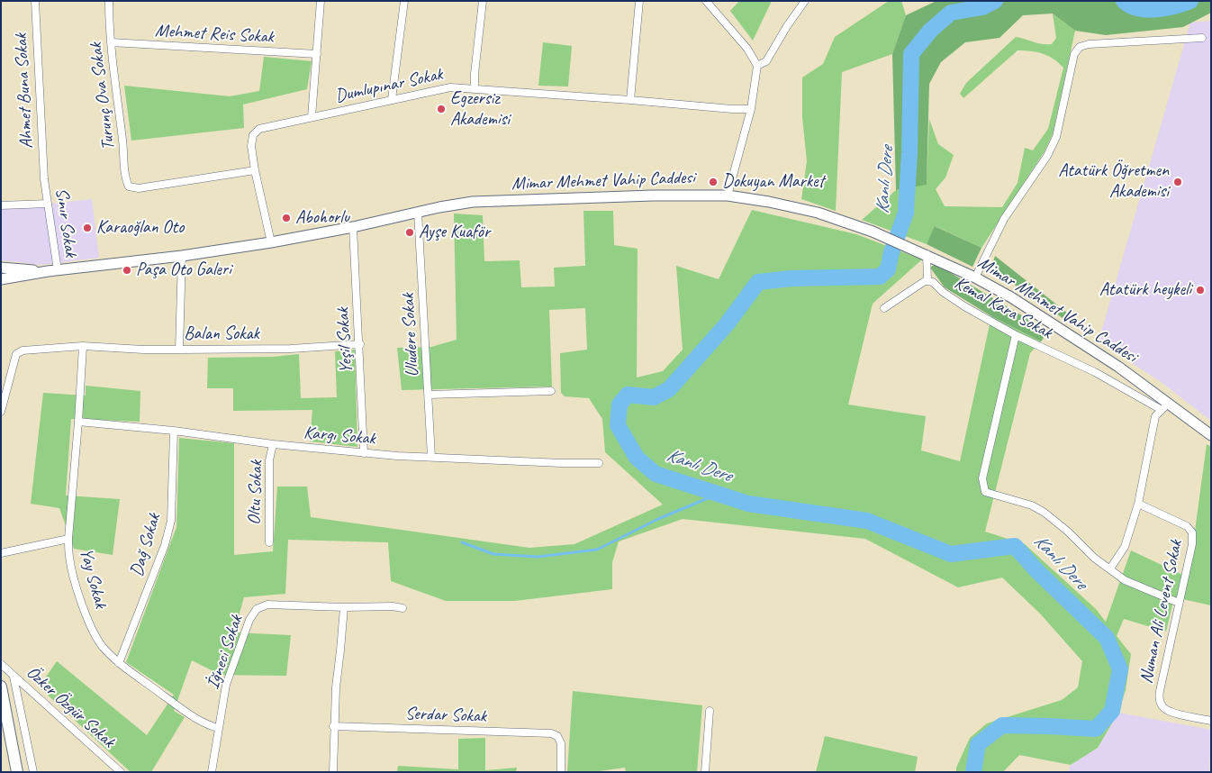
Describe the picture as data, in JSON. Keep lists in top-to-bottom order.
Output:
{
  "streets": {
    "main road": ["Mimar Mehmet Vahip Caddesi"],
    "street": [
      "Mehmet Reis Sokak",
      "Dumlupınar Sokak",
      "Ahmet Buna Sokak",
      "Turunç Ova Sokak",
      "Sınır Sokak",
      "Kemal Kara Sokak",
      "Balan Sokak",
      "Uludere Sokak",
      "Yeşil Sokak",
      "Kargı Sokak",
      "Oltu Sokak",
      "Dağ Sokak",
      "Yay Sokak",
      "Numan Ali Levent Sokak",
      "İğneci Sokak",
      "Özker Özgür Sokak",
      "Serdar Sokak"
    ]
  },
  "crossings": [
    ["Mehmet Reis Sokak", "Turunç Ova Sokak"],
    ["Dumlupınar Sokak", "Turunç Ova Sokak"],
    ["Ahmet Buna Sokak", "Sınır Sokak"],
    ["Mimar Mehmet Vahip Caddesi", "Sınır Sokak"],
    ["Mimar Mehmet Vahip Caddesi", "Kemal Kara Sokak"],
    ["Mimar Mehmet Vahip Caddesi", "Uludere Sokak"],
    ["Mimar Mehmet Vahip Caddesi", "Yeşil Sokak"],
    ["Balan Sokak", "Yeşil Sokak"],
    ["Balan Sokak", "Yay Sokak"],
    ["Uludere Sokak", "Kargı Sokak"],
    ["Yeşil Sokak", "Kargı Sokak"],
    ["Kargı Sokak", "Oltu Sokak"],
    ["Kargı Sokak", "Dağ Sokak"],
    ["Kargı Sokak", "Yay Sokak"],
    ["Dağ Sokak", "Yay Sokak"],
    ["Yay Sokak", "İğneci Sokak"]
  ],
  "water": ["Kanlı Dere"],
  "places": [
    "Egzersiz Akademisi",
    "Dokuyan Market",
    "Atatürk Öğretmen Akademisi",
    "Abohorlu",
    "Karaoğlan Oto",
    "Ayşe Kuaför",
    "Paşa Oto Galeri",
    "Atatürk heykeli"
  ]
}
